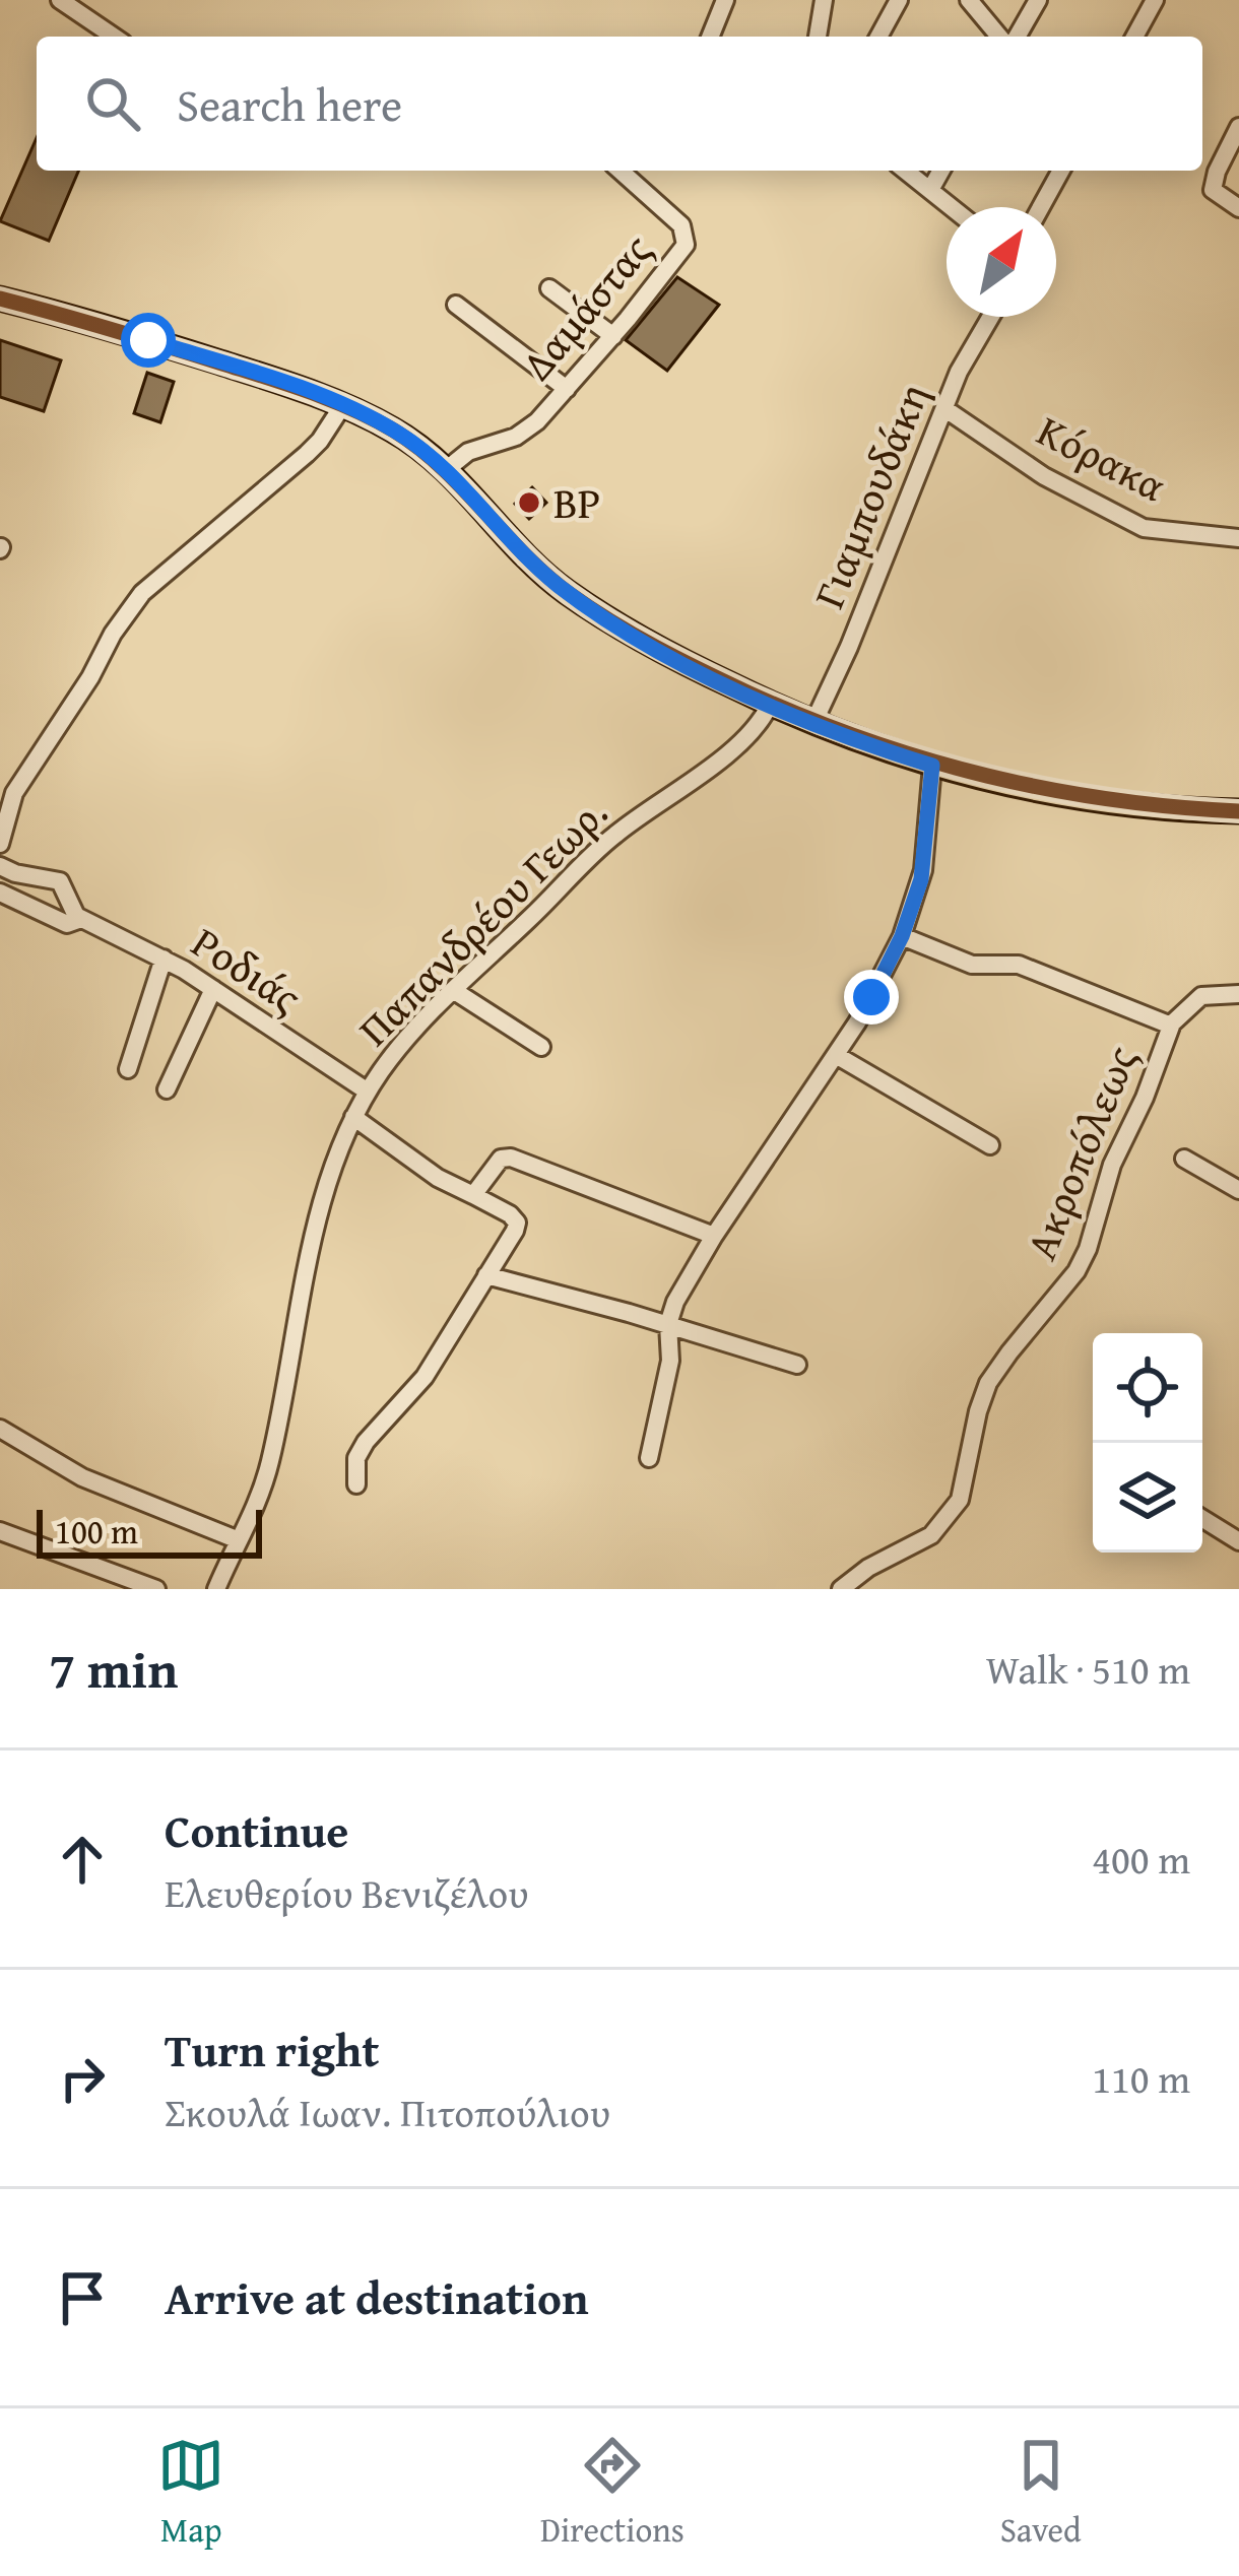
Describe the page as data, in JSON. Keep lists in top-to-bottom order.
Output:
{
  "streets": {
    "street": [
      "Δαμάστας",
      "Κόρακα",
      "Γιαμπουδάκη",
      "Παπανδρέου Γεωρ.",
      "Ροδιάς",
      "Ακροπόλεως"
    ]
  },
  "crossings": [
    ["Κόρακα", "Γιαμπουδάκη"],
    ["Παπανδρέου Γεωρ.", "Ροδιάς"]
  ],
  "places": ["BP"],
  "scale_bar": "100 m",
  "north": "top right",
  "page": {
    "search": "Search here",
    "scale": "100 m",
    "heading": ["7 min", "Walk · 510 m"],
    "list": [
      ["Continue", "Ελευθερίου Βενιζέλου", "400 m"],
      ["Turn right", "Σκουλά Ιωαν. Πιτοπούλιου", "110 m"],
      "Arrive at destination"
    ],
    "nav": ["Map", "Directions", "Saved"]
  }
}
